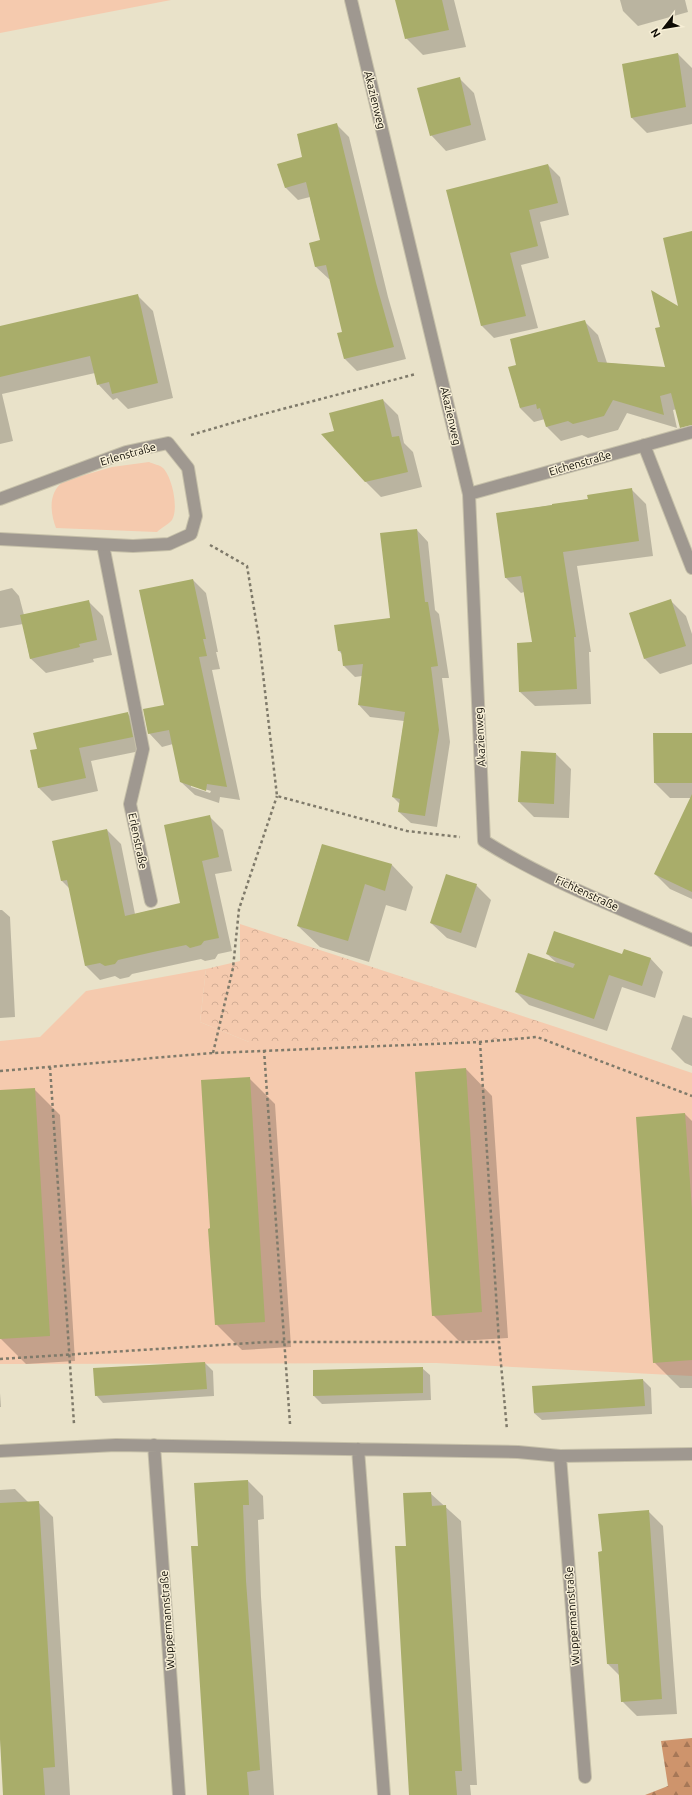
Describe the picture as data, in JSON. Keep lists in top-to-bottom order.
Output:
{
  "streets": {
    "street": [
      "Akazienweg",
      "Erlenstraße",
      "Eichenstraße",
      "Fichtenstraße",
      "Wuppermannstraße"
    ]
  },
  "crossings": [
    ["Akazienweg", "Eichenstraße"],
    ["Akazienweg", "Fichtenstraße"]
  ],
  "north": "bottom left"
}
